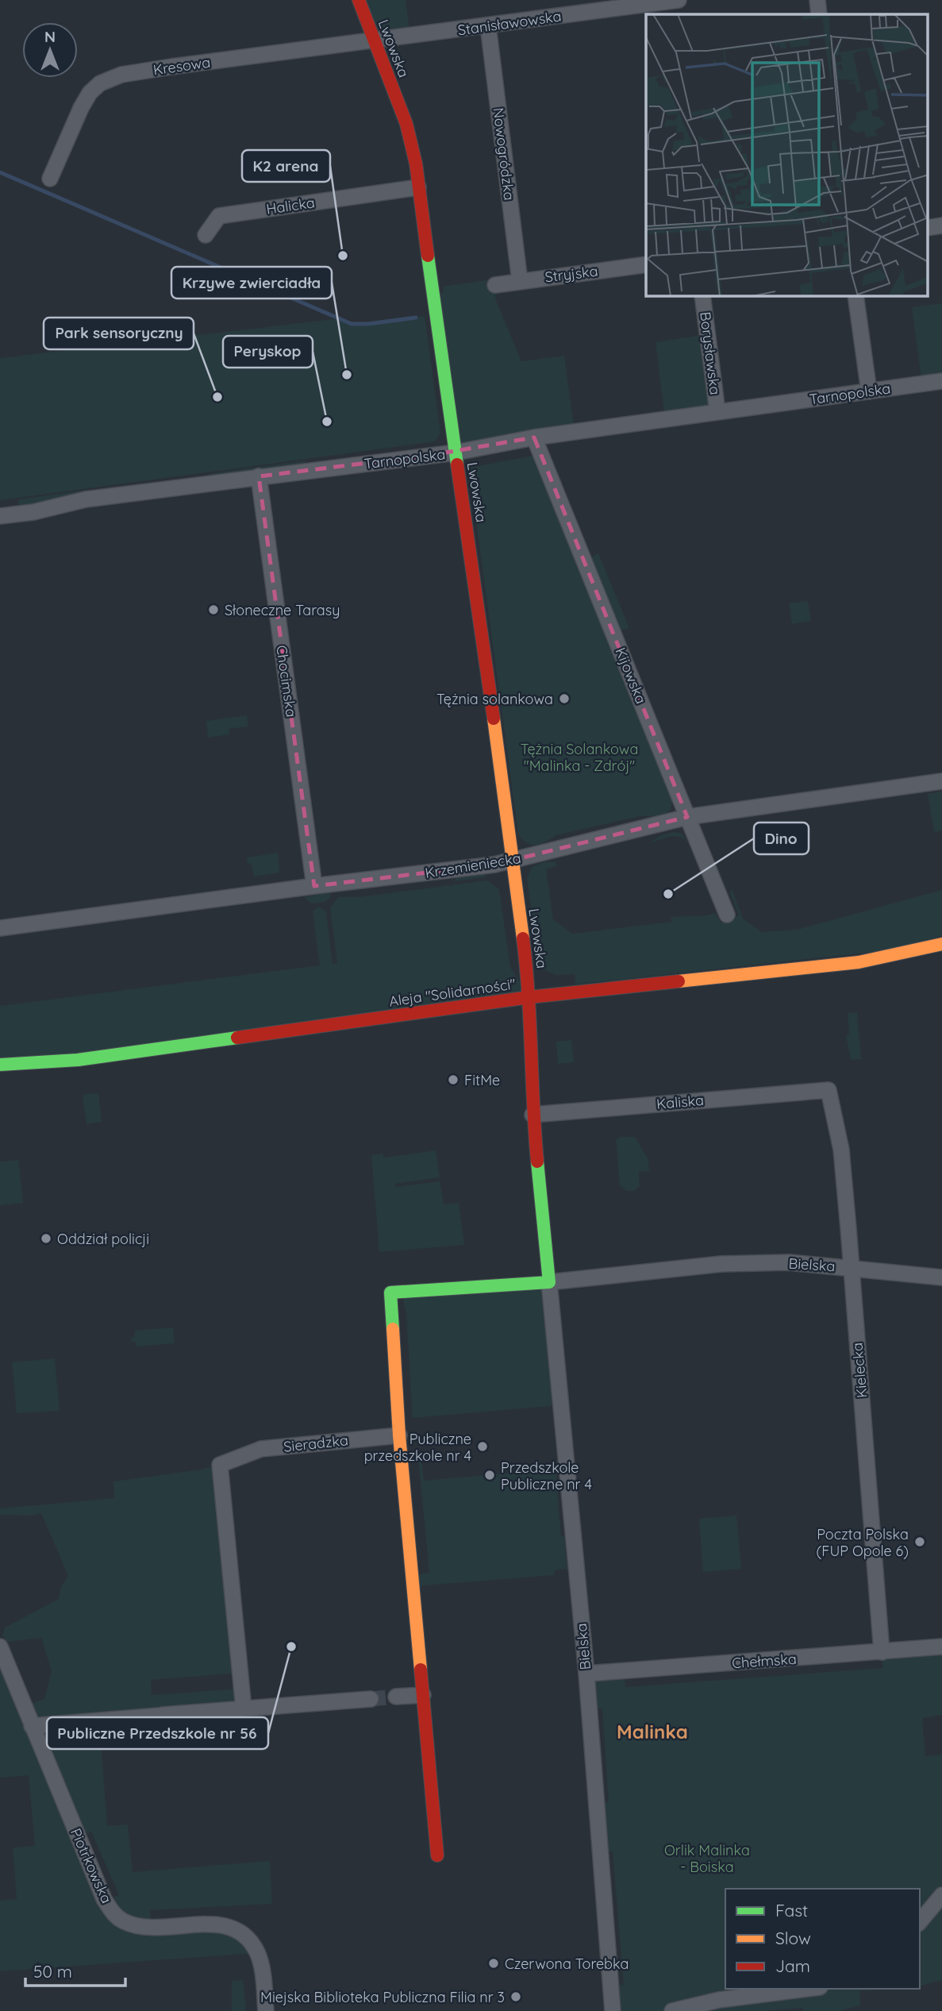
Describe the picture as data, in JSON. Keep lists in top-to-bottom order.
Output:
{
  "streets": {
    "street": [
      "Stanisławowska",
      "Lwowska",
      "Kresowa",
      "Nowogródzka",
      "Halicka",
      "Stryjska",
      "Borysławska",
      "Tarnopolska",
      "Kijowska",
      "Chocimska",
      "Krzemieniecka",
      "Aleja \"Solidarności\"",
      "Kaliska",
      "Bielska",
      "Kielecka",
      "Sieradzka",
      "Chełmska",
      "Piotrkowska"
    ]
  },
  "crossings": [
    ["Stanisławowska", "Lwowska"],
    ["Stanisławowska", "Kresowa"],
    ["Stanisławowska", "Nowogródzka"],
    ["Lwowska", "Kresowa"],
    ["Lwowska", "Halicka"],
    ["Lwowska", "Tarnopolska"],
    ["Lwowska", "Krzemieniecka"],
    ["Lwowska", "Aleja \"Solidarności\""],
    ["Lwowska", "Bielska"],
    ["Nowogródzka", "Stryjska"],
    ["Borysławska", "Tarnopolska"],
    ["Tarnopolska", "Kijowska"],
    ["Tarnopolska", "Chocimska"],
    ["Kijowska", "Krzemieniecka"],
    ["Chocimska", "Krzemieniecka"],
    ["Aleja \"Solidarności\"", "Bielska"],
    ["Kaliska", "Bielska"],
    ["Kaliska", "Kielecka"],
    ["Bielska", "Kielecka"],
    ["Bielska", "Chełmska"],
    ["Kielecka", "Chełmska"]
  ],
  "districts": ["Malinka"],
  "parks": ["Tężnia Solankowa \"Malinka - Zdrój\"", "Orlik Malinka - Boiska"],
  "places": [
    "K2 arena",
    "Krzywe zwierciadła",
    "Park sensoryczny",
    "Peryskop",
    "Słoneczne Tarasy",
    "Tężnia solankowa",
    "Dino",
    "FitMe",
    "Oddział policji",
    "Publiczne przedszkole nr 4",
    "Przedszkole Publiczne nr 4",
    "Poczta Polska (FUP Opole 6)",
    "Publiczne Przedszkole nr 56",
    "Czerwona Torebka",
    "Miejska Biblioteka Publiczna Filia nr 3"
  ],
  "legend": ["Fast", "Slow", "Jam"],
  "scale_bar": "50 m",
  "north": "top"
}
